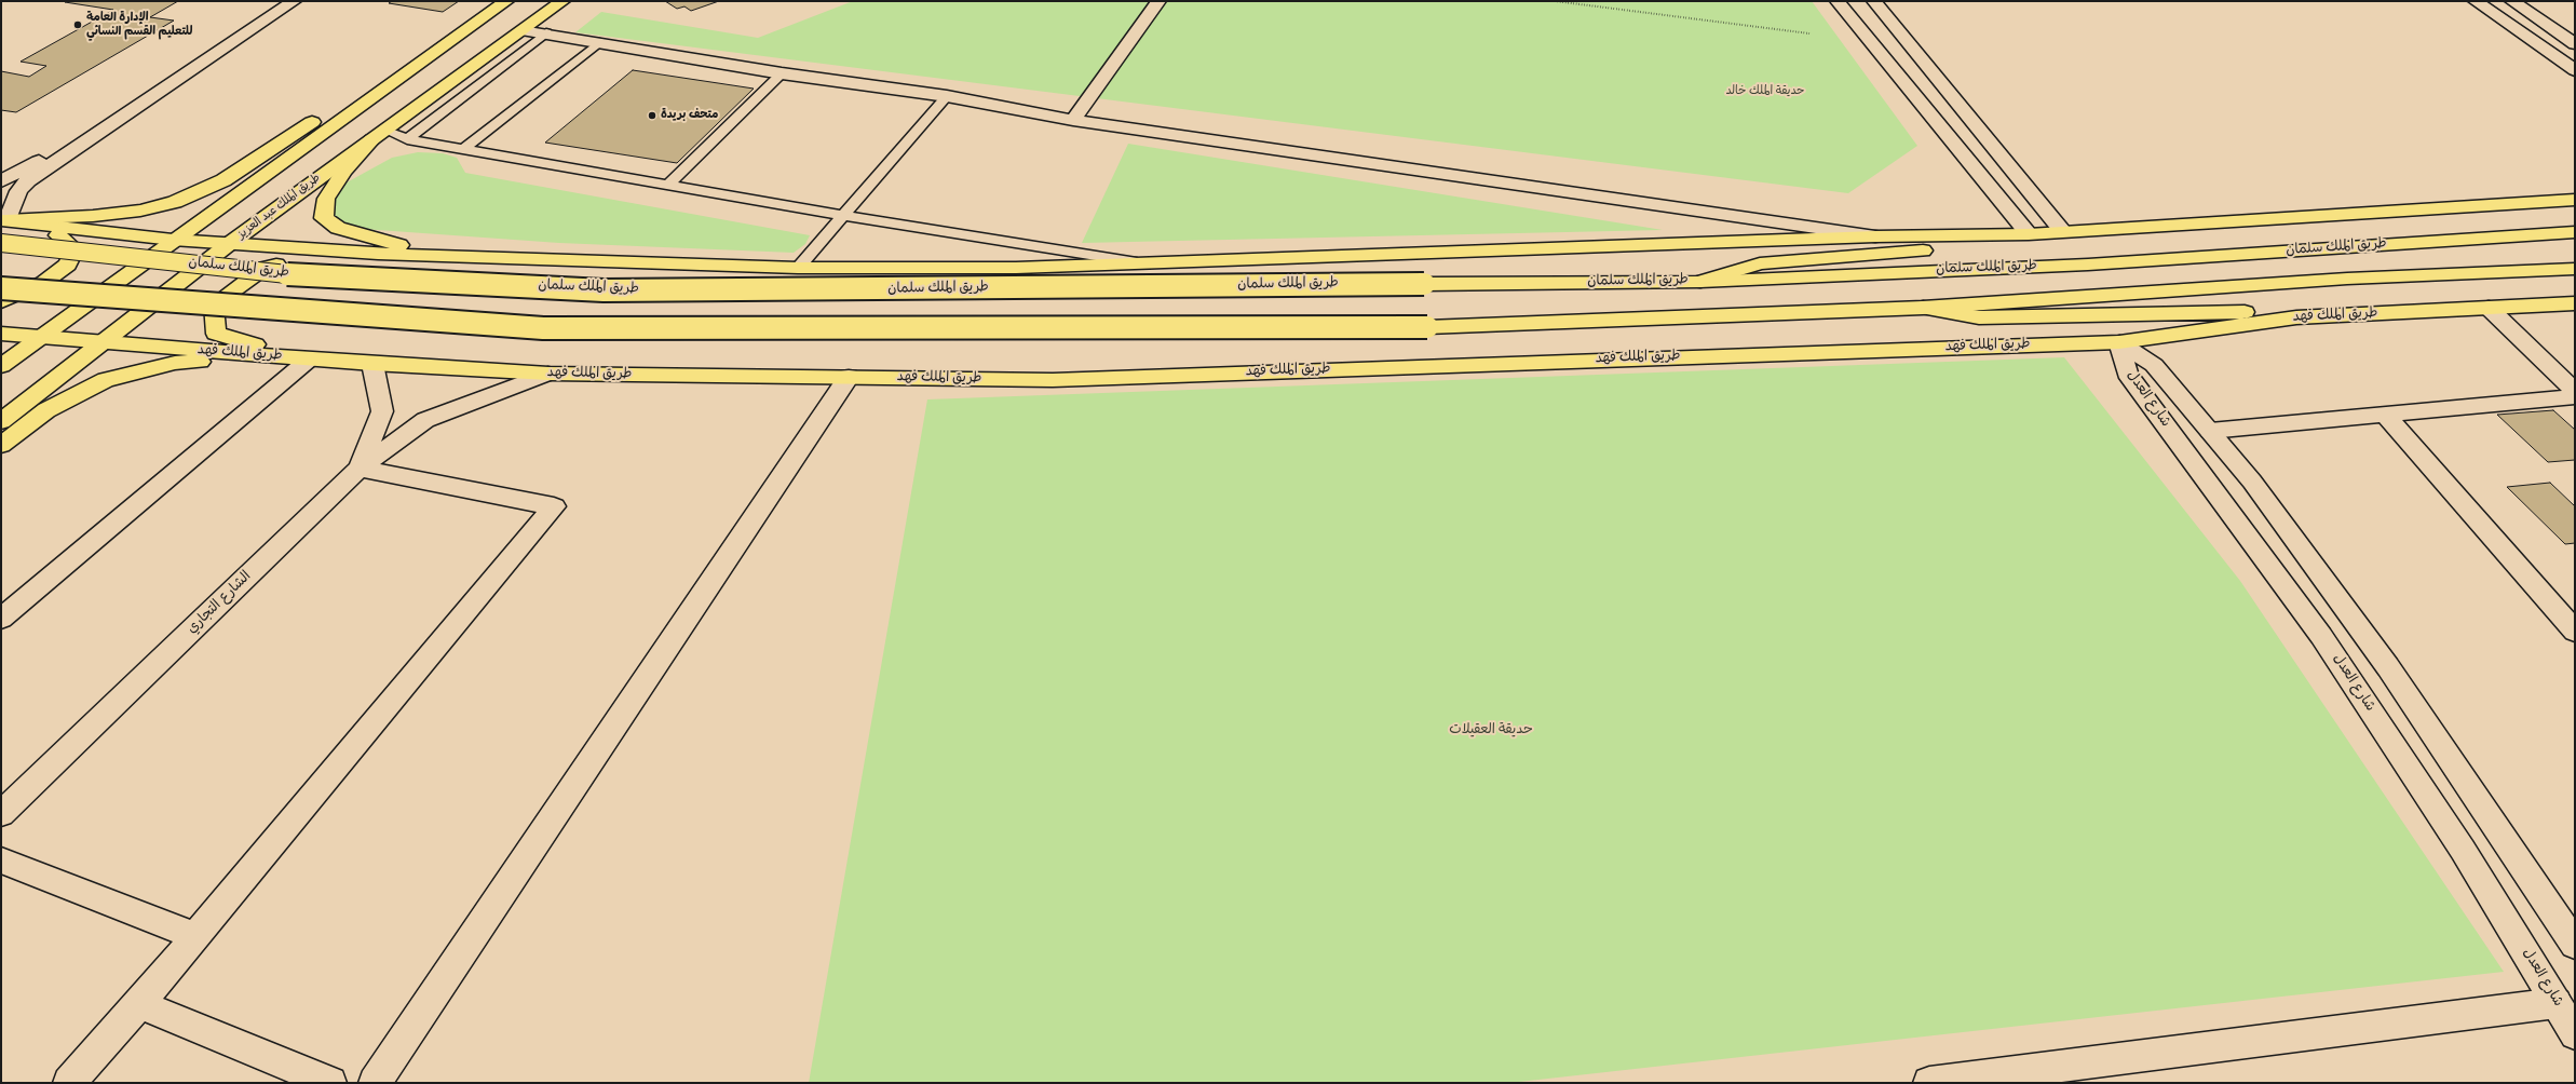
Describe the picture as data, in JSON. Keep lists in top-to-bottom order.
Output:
{
  "streets": {
    "main road": ["طريق الملك عبد العزيز", "طريق الملك سلمان", "طريق الملك فهد"],
    "street": ["شارع العدل", "الشارع التجاري"]
  },
  "crossings": [
    ["طريق الملك عبد العزيز", "طريق الملك فهد"],
    ["طريق الملك فهد", "شارع العدل"],
    ["طريق الملك فهد", "الشارع التجاري"]
  ],
  "parks": ["حديقة الملك خالد", "حديقة العقيلات"],
  "places": ["الإدارة العامة للتعليم القسم النسائي", "متحف بريدة"]
}
